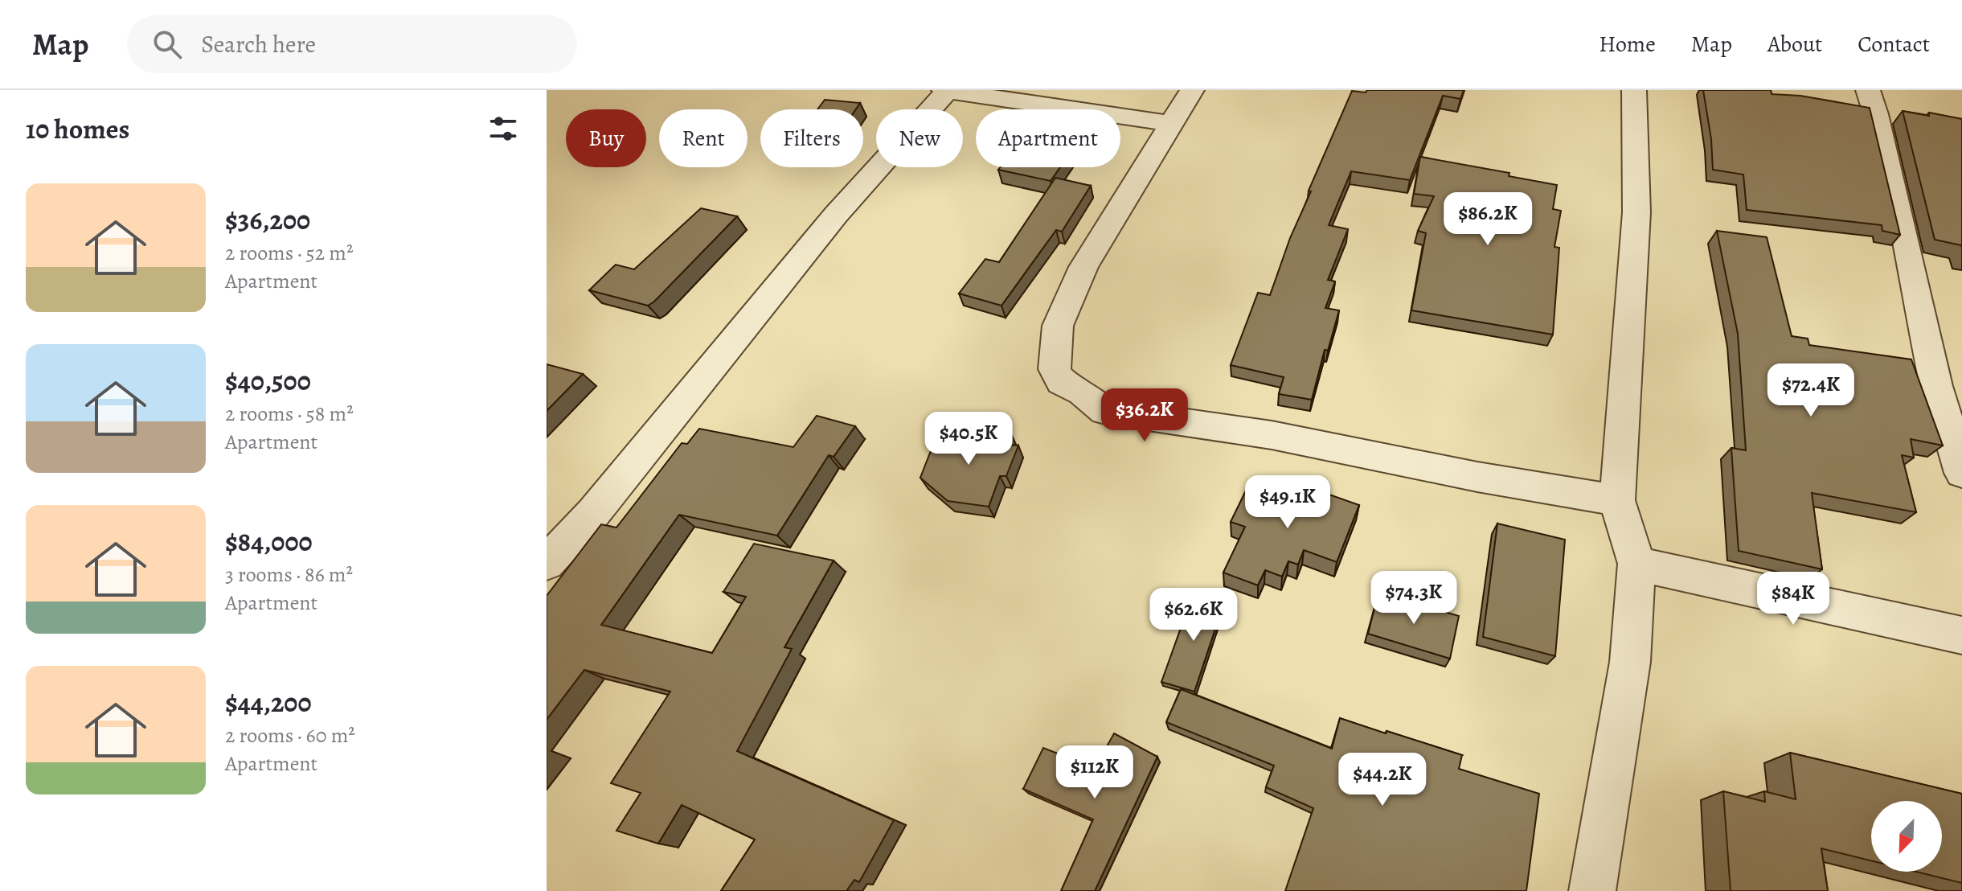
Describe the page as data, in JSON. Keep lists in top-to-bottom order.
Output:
{
  "north": "bottom left",
  "page": {
    "header": "Map",
    "search": "Search here",
    "nav": [
      "Home",
      "Map",
      "About",
      "Contact"
    ],
    "heading": "10 homes",
    "chip": [
      "Buy",
      "Rent",
      "Filters",
      "New",
      "Apartment"
    ],
    "list": [
      {
        "name": "$36,200",
        "note": "2 rooms · 52 m² · Apartment"
      },
      {
        "name": "$40,500",
        "note": "2 rooms · 58 m² · Apartment"
      },
      {
        "name": "$84,000",
        "note": "3 rooms · 86 m² · Apartment"
      },
      {
        "name": "$44,200",
        "note": "2 rooms · 60 m² · Apartment"
      }
    ],
    "price": [
      "$86.2K",
      "$72.4K",
      "$36.2K",
      "$40.5K",
      "$49.1K",
      "$74.3K",
      "$84K",
      "$62.6K",
      "$112K",
      "$44.2K"
    ]
  }
}
